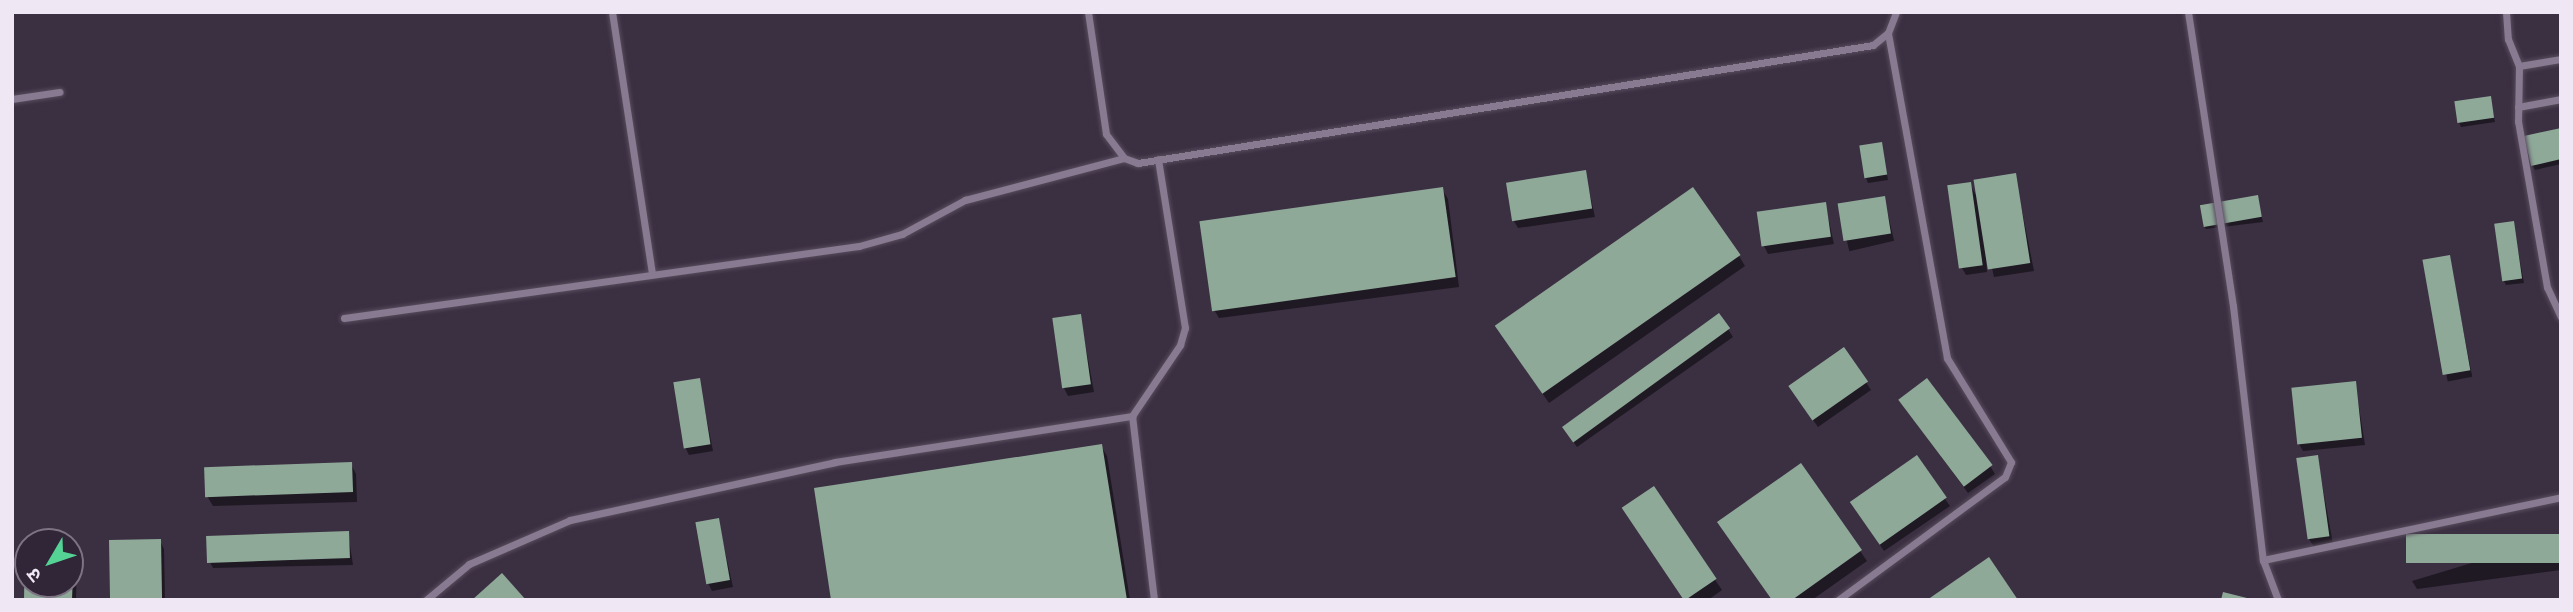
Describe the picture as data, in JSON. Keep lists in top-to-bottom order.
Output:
{
  "north": "bottom left"
}
